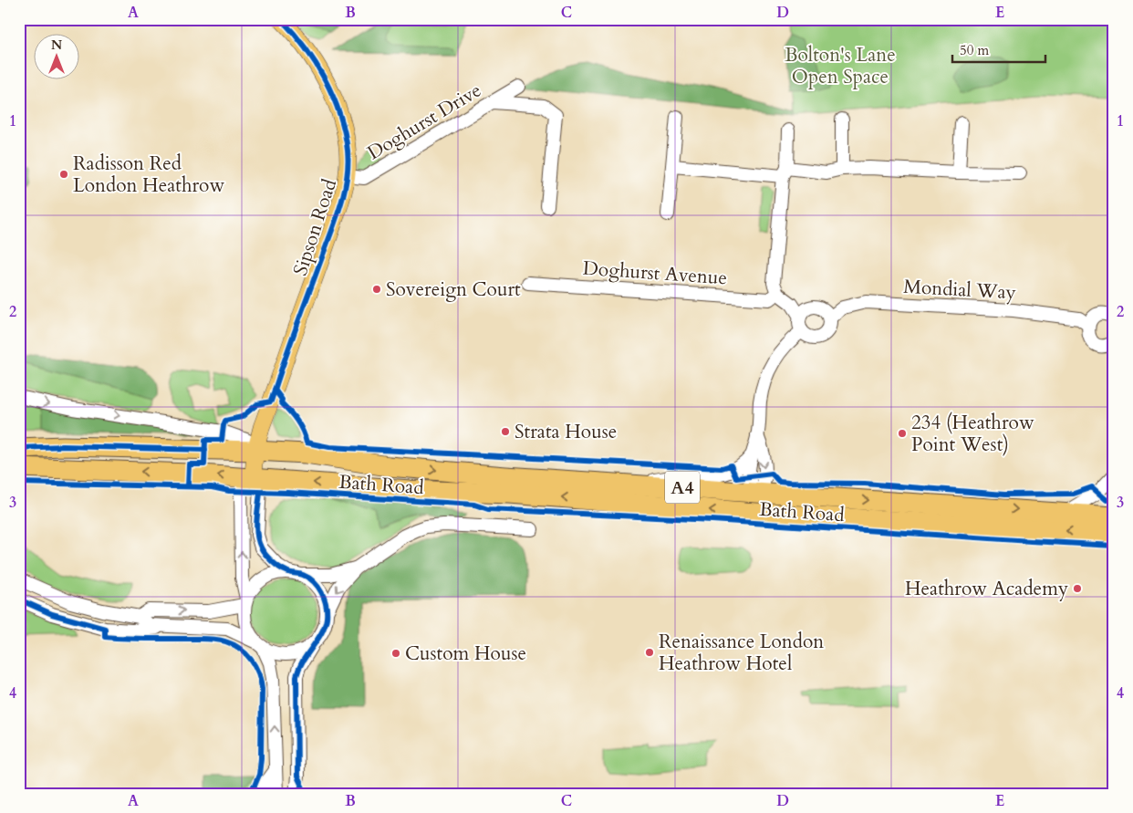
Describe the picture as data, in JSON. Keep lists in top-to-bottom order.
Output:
{
  "streets": {
    "highway": ["Bath Road", "A4"],
    "main road": ["Sipson Road"],
    "street": ["Doghurst Drive", "Doghurst Avenue", "Mondial Way"]
  },
  "crossings": [
    ["Doghurst Drive", "Sipson Road"],
    ["Sipson Road", "Bath Road"]
  ],
  "parks": ["Bolton's Lane Open Space"],
  "places": [
    "Radisson Red London Heathrow",
    "Sovereign Court",
    "Strata House",
    "234 (Heathrow Point West)",
    "Heathrow Academy",
    "Renaissance London Heathrow Hotel",
    "Custom House"
  ],
  "scale_bar": "50 m",
  "north": "top",
  "grid": {
    "columns": [
      "A",
      "B",
      "C",
      "D",
      "E"
    ],
    "rows": [
      "1",
      "2",
      "3",
      "4"
    ]
  }
}
